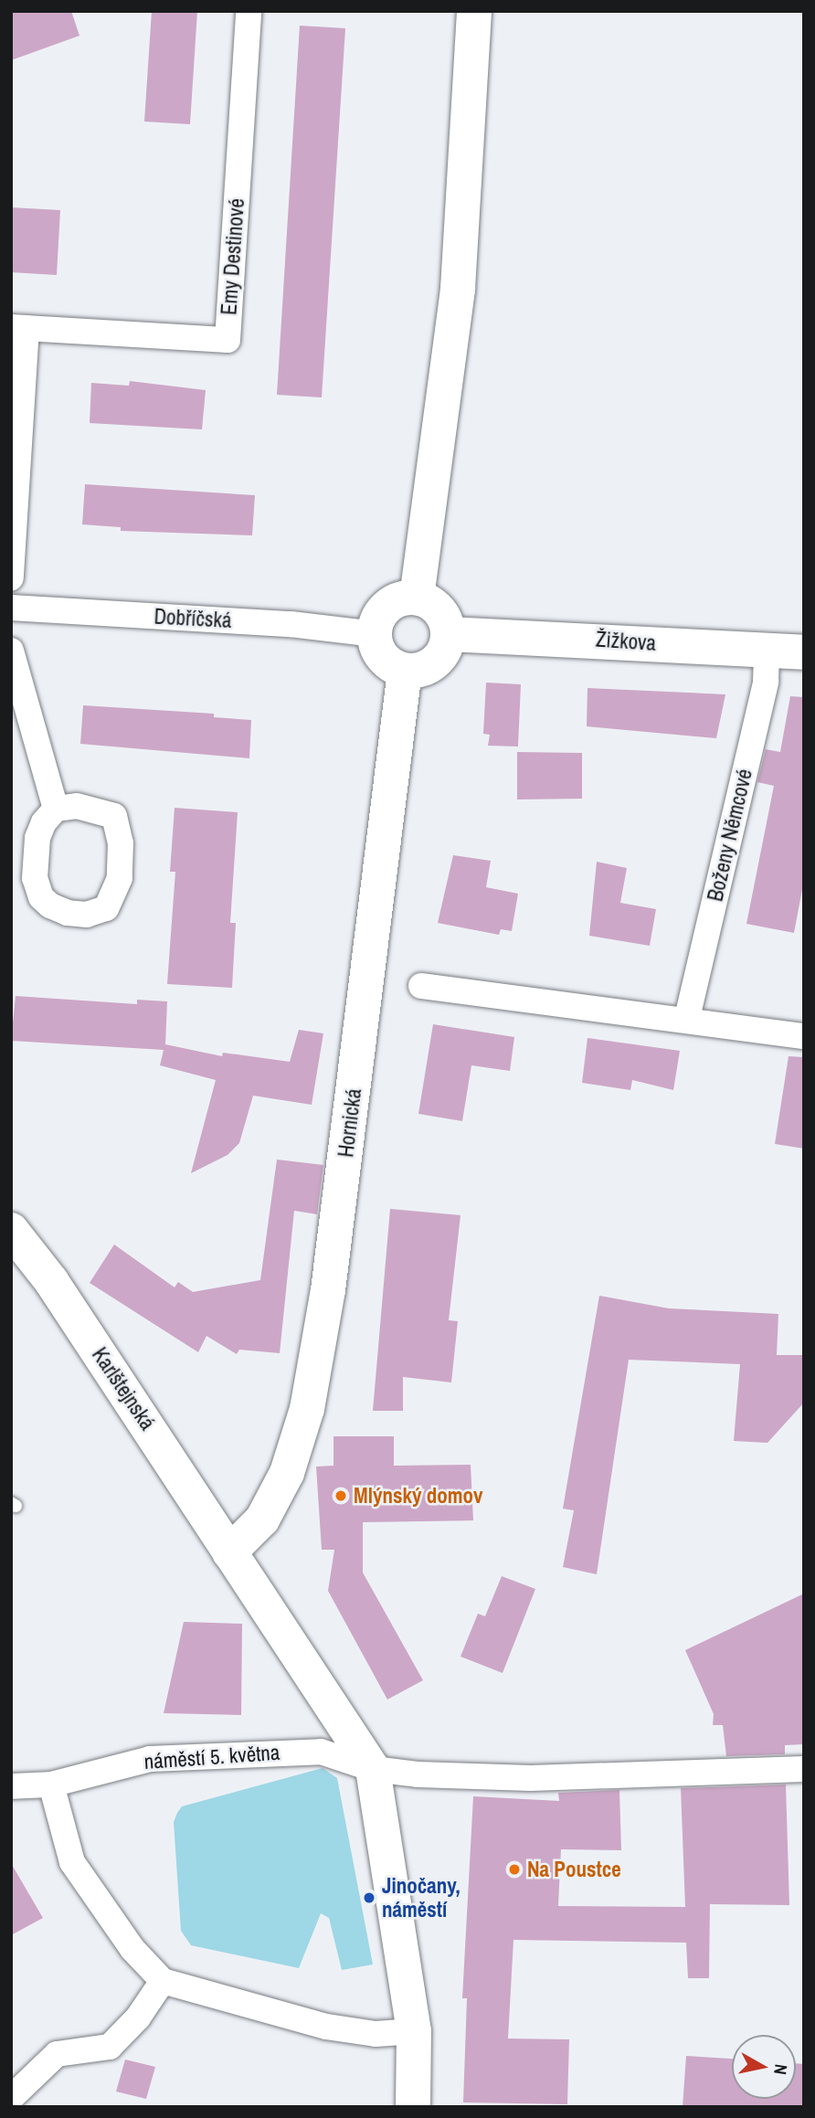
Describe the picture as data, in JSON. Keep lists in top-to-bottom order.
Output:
{
  "streets": {
    "street": [
      "Emy Destinové",
      "Dobříčská",
      "Žižkova",
      "Boženy Němcové",
      "Hornická",
      "Karlštejnská",
      "náměstí 5. května"
    ]
  },
  "crossings": [
    ["Dobříčská", "Žižkova"],
    ["Dobříčská", "Hornická"],
    ["Žižkova", "Boženy Němcové"],
    ["Žižkova", "Hornická"],
    ["Hornická", "Karlštejnská"]
  ],
  "places": ["Mlýnský domov", "Na Poustce", "Jinočany, náměstí"],
  "north": "right"
}
